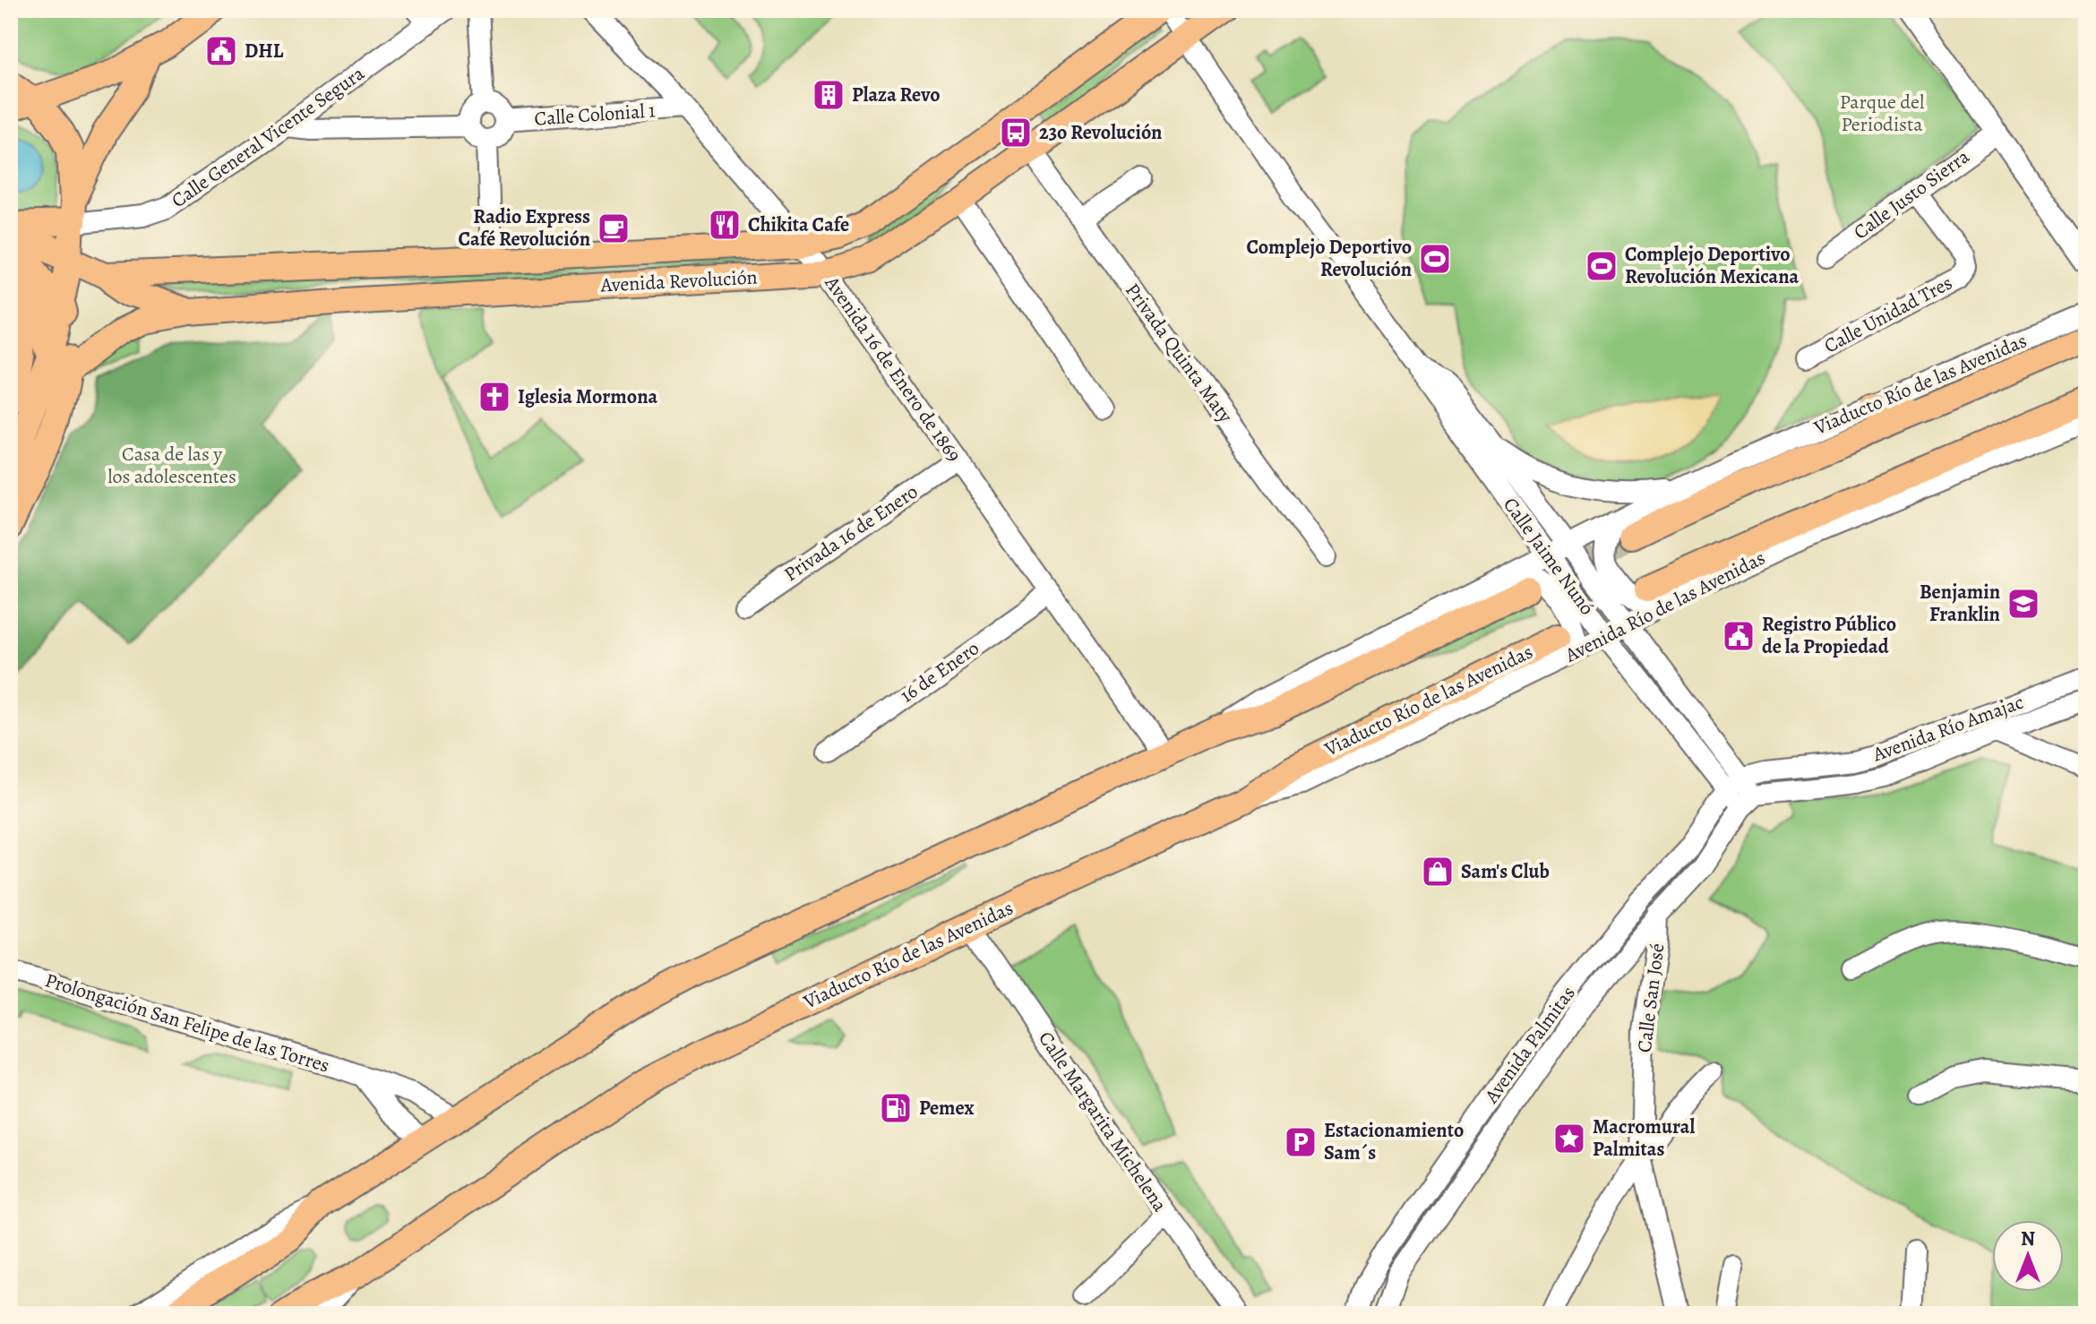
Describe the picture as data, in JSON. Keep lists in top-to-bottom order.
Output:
{
  "streets": {
    "main road": ["Avenida Revolución", "Viaducto Río de las Avenidas"],
    "street": [
      "Calle Colonial 1",
      "Calle General Vicente Segura",
      "Calle Justo Sierra",
      "Calle Unidad Tres",
      "Privada Quinta Maty",
      "Avenida 16 de Enero de 1869",
      "Privada 16 de Enero",
      "Calle Jaime Nunó",
      "Avenida Río de las Avenidas",
      "16 de Enero",
      "Avenida Río Amajac",
      "Calle San José",
      "Prolongación San Felipe de las Torres",
      "Avenida Palmitas",
      "Calle Margarita Michelena"
    ]
  },
  "crossings": [
    ["Calle Colonial 1", "Avenida 16 de Enero de 1869"],
    ["Calle Justo Sierra", "Calle Unidad Tres"],
    ["Avenida Revolución", "Privada Quinta Maty"],
    ["Avenida Revolución", "Avenida 16 de Enero de 1869"],
    ["Avenida Revolución", "Calle Jaime Nunó"],
    ["Avenida 16 de Enero de 1869", "Viaducto Río de las Avenidas"],
    ["Avenida 16 de Enero de 1869", "Privada 16 de Enero"],
    ["Avenida 16 de Enero de 1869", "16 de Enero"],
    ["Viaducto Río de las Avenidas", "Calle Jaime Nunó"],
    ["Viaducto Río de las Avenidas", "Avenida Río de las Avenidas"],
    ["Viaducto Río de las Avenidas", "Prolongación San Felipe de las Torres"],
    ["Viaducto Río de las Avenidas", "Calle Margarita Michelena"],
    ["Calle Jaime Nunó", "Avenida Río de las Avenidas"],
    ["Calle Jaime Nunó", "Avenida Río Amajac"],
    ["Calle Jaime Nunó", "Avenida Palmitas"],
    ["Avenida Río Amajac", "Avenida Palmitas"],
    ["Calle San José", "Avenida Palmitas"]
  ],
  "parks": ["Parque del Periodista", "Casa de las y los adolescentes"],
  "places": {
    "public building": ["DHL", "Registro Público de la Propiedad"],
    "building": ["Plaza Revo"],
    "bus stop": ["23o Revolución"],
    "restaurant": ["Chikita Cafe"],
    "cafe": ["Radio Express Café Revolución"],
    "sports": ["Complejo Deportivo Revolución", "Complejo Deportivo Revolución Mexicana"],
    "church": ["Iglesia Mormona"],
    "school or university": ["Benjamin Franklin"],
    "shop": ["Sam's Club"],
    "fuel station": ["Pemex"],
    "place": ["Macromural Palmitas"],
    "parking": ["Estacionamiento Sam´s"]
  },
  "north": "top"
}
